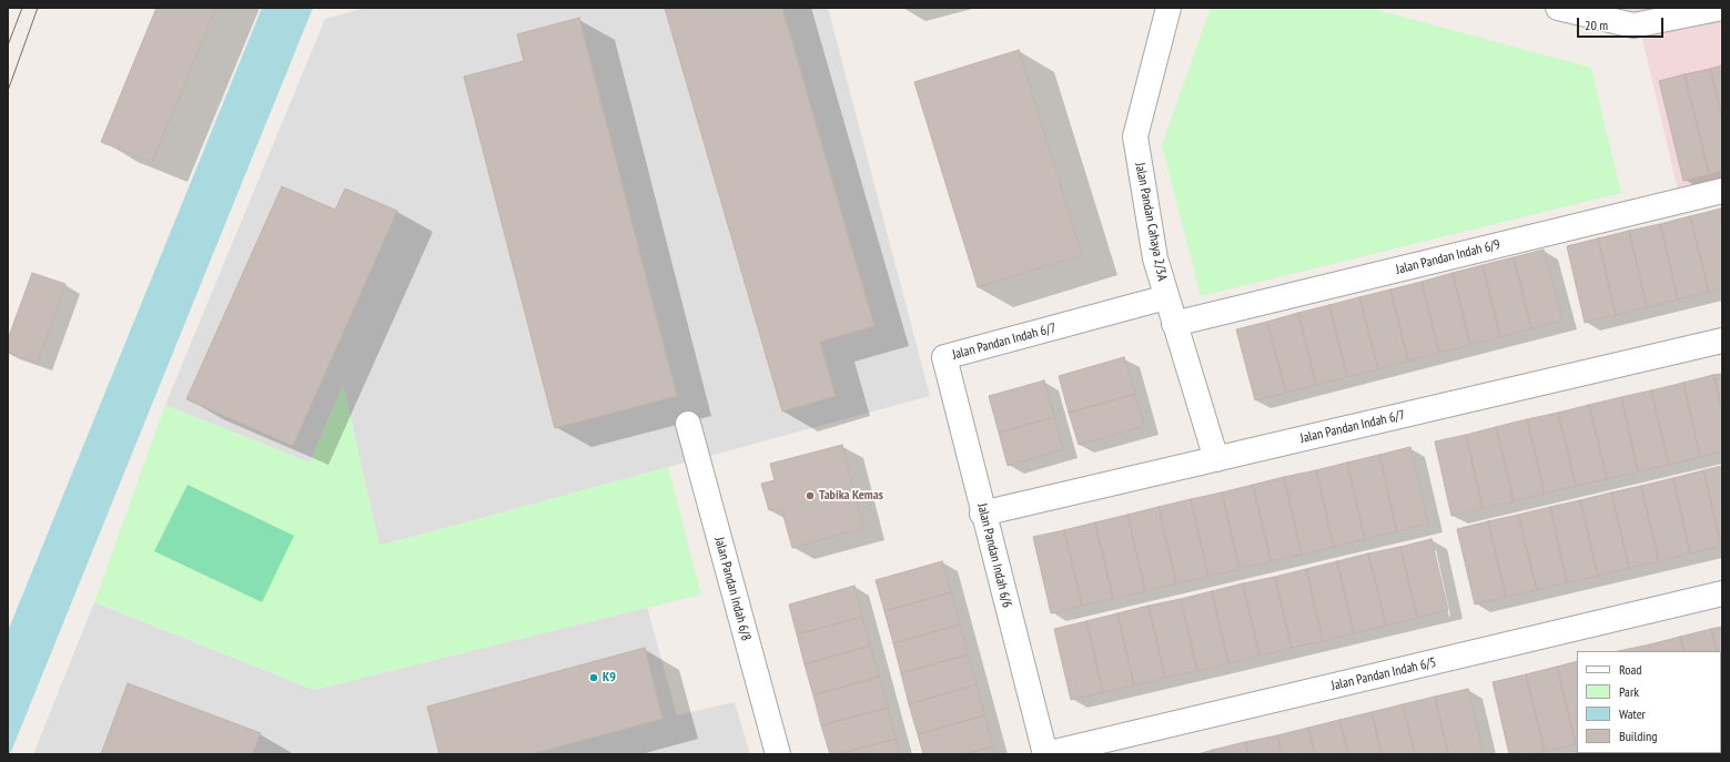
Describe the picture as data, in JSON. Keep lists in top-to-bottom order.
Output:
{
  "streets": {
    "street": [
      "Jalan Pandan Cahaya 2/3A",
      "Jalan Pandan Indah 6/9",
      "Jalan Pandan Indah 6/7",
      "Jalan Pandan Indah 6/6",
      "Jalan Pandan Indah 6/8",
      "Jalan Pandan Indah 6/5"
    ]
  },
  "crossings": [
    ["Jalan Pandan Cahaya 2/3A", "Jalan Pandan Indah 6/9"],
    ["Jalan Pandan Cahaya 2/3A", "Jalan Pandan Indah 6/7"],
    ["Jalan Pandan Indah 6/7", "Jalan Pandan Indah 6/6"],
    ["Jalan Pandan Indah 6/6", "Jalan Pandan Indah 6/5"]
  ],
  "places": ["Tabika Kemas", "K9"],
  "legend": [
    "Road",
    "Park",
    "Water",
    "Building"
  ],
  "scale_bar": "20 m"
}
